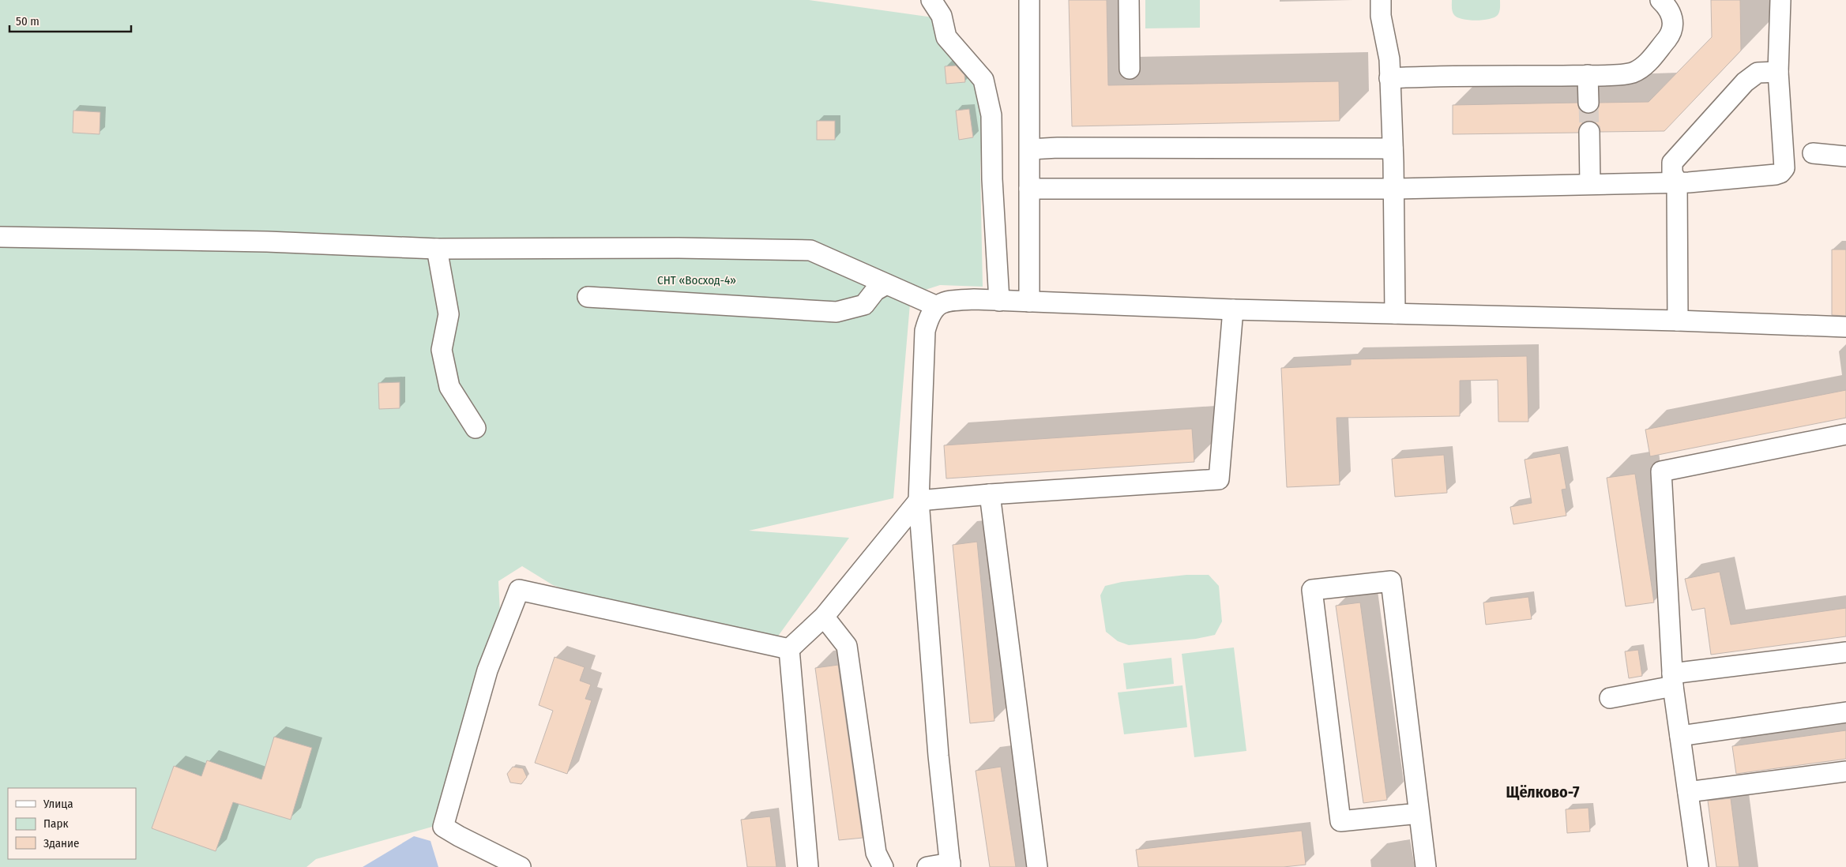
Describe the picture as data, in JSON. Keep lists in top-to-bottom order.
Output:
{
  "districts": ["Щёлково-7"],
  "parks": ["СНТ «Восход-4»"],
  "legend": ["Улица", "Парк", "Здание"],
  "scale_bar": "50 m"
}
